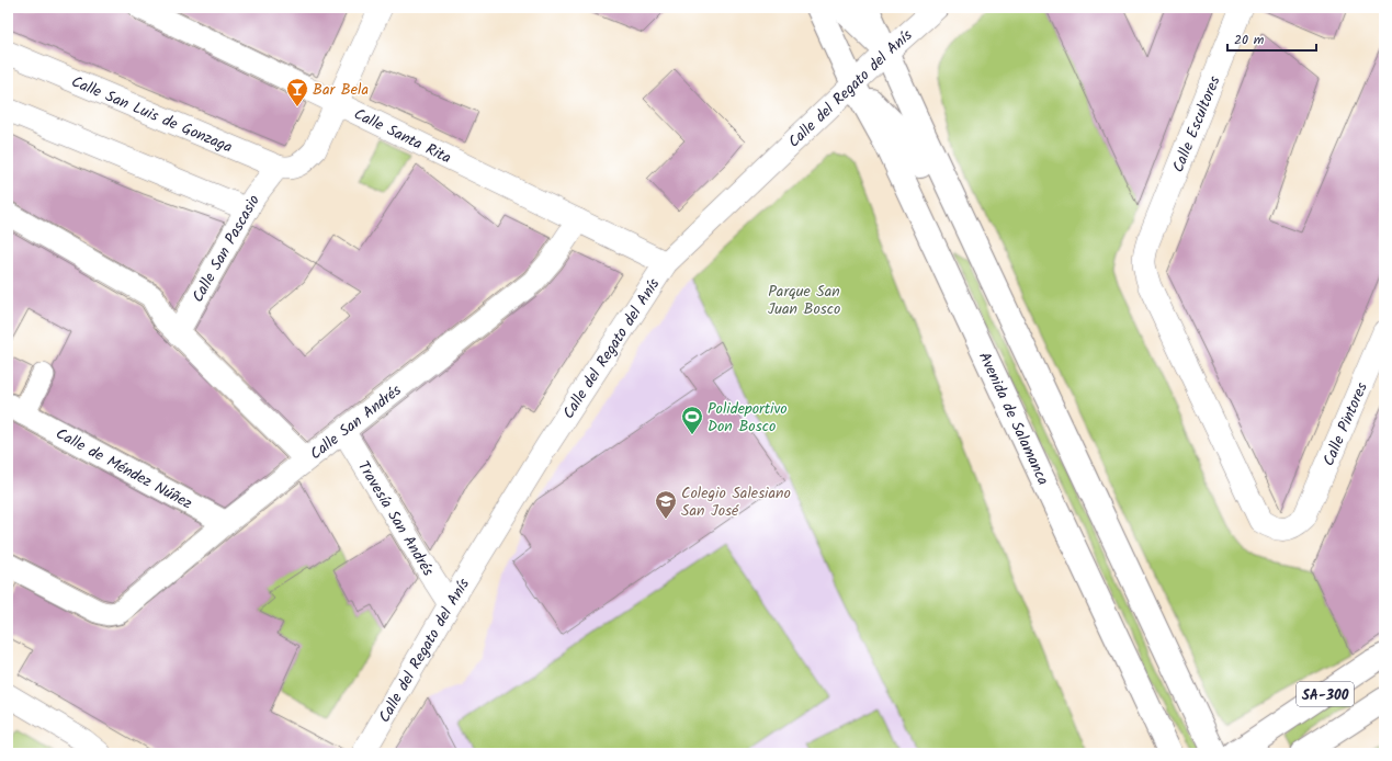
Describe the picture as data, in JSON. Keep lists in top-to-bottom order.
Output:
{
  "streets": {
    "main road": ["Avenida de Salamanca", "SA-300"],
    "street": [
      "Calle del Regato del Anís",
      "Calle San Luis de Gonzaga",
      "Calle Escultores",
      "Calle Santa Rita",
      "Calle San Pascasio",
      "Calle San Andrés",
      "Calle Pintores",
      "Calle de Méndez Núñez",
      "Travesía San Andrés"
    ]
  },
  "crossings": [
    ["Calle del Regato del Anís", "Calle Santa Rita"],
    ["Calle del Regato del Anís", "Avenida de Salamanca"],
    ["Calle del Regato del Anís", "Travesía San Andrés"],
    ["Calle San Luis de Gonzaga", "Calle San Pascasio"],
    ["Calle Escultores", "Calle Pintores"],
    ["Calle Santa Rita", "Calle San Pascasio"],
    ["Calle Santa Rita", "Calle San Andrés"],
    ["Calle San Andrés", "Calle de Méndez Núñez"],
    ["Calle San Andrés", "Travesía San Andrés"]
  ],
  "parks": ["Parque San Juan Bosco"],
  "places": {
    "bar": ["Bar Bela"],
    "sports": ["Polideportivo Don Bosco"],
    "school or university": ["Colegio Salesiano San José"]
  },
  "scale_bar": "20 m"
}
